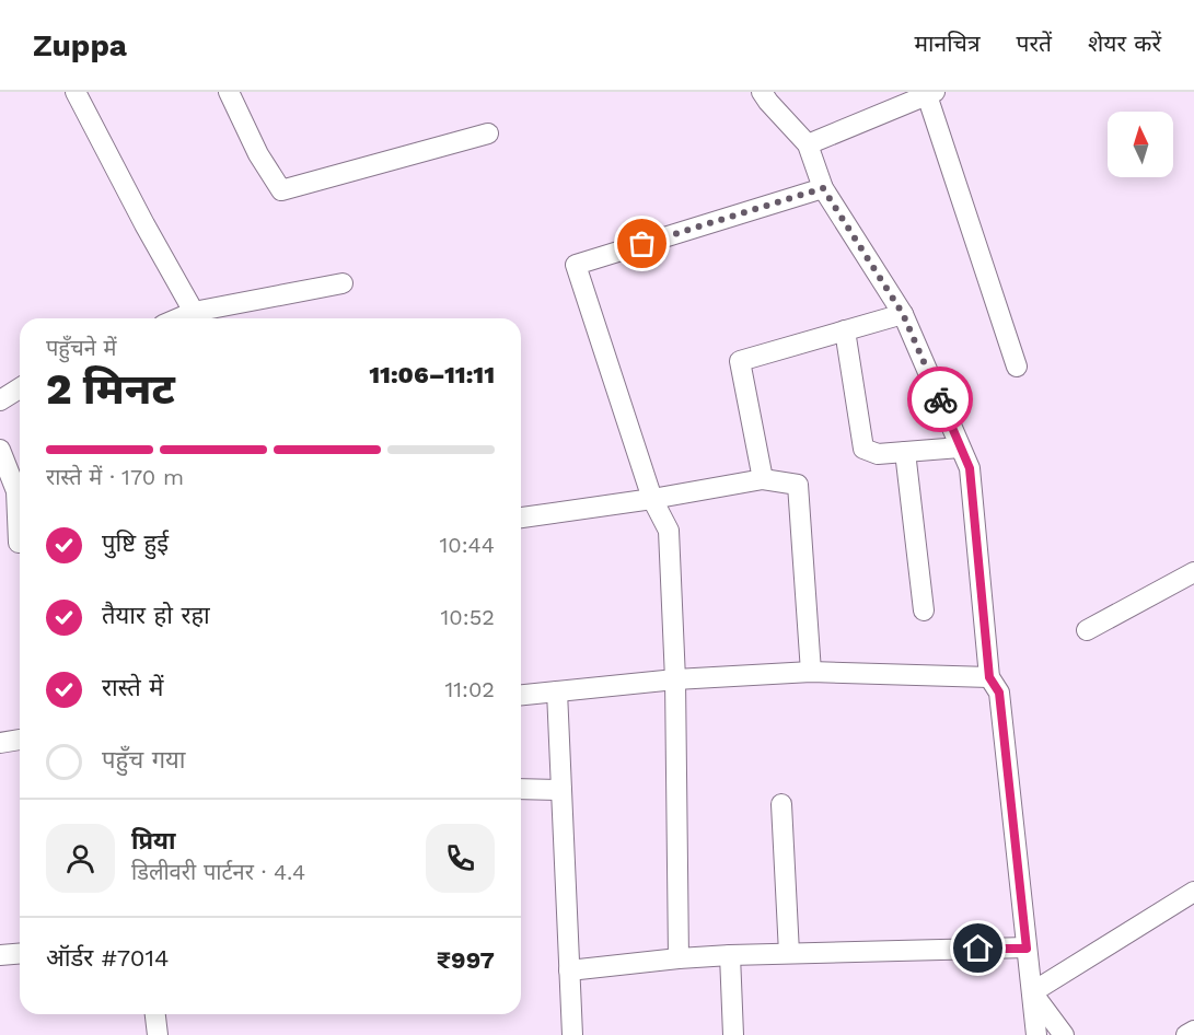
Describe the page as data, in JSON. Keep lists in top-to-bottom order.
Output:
{
  "north": "top",
  "page": {
    "header": "Zuppa",
    "nav": ["मानचित्र", "परतें", "शेयर करें"],
    "heading": ["2 मिनट", "पहुँचने में", "11:06–11:11"],
    "panel": [
      "प्रिया",
      "डिलीवरी पार्टनर · 4.4",
      "ऑर्डर #7014",
      "₹997"
    ],
    "bar": "रास्ते में · 170 m",
    "list": [
      ["पुष्टि हुई", "10:44"],
      ["तैयार हो रहा", "10:52"],
      ["रास्ते में", "11:02"],
      "पहुँच गया"
    ]
  }
}
